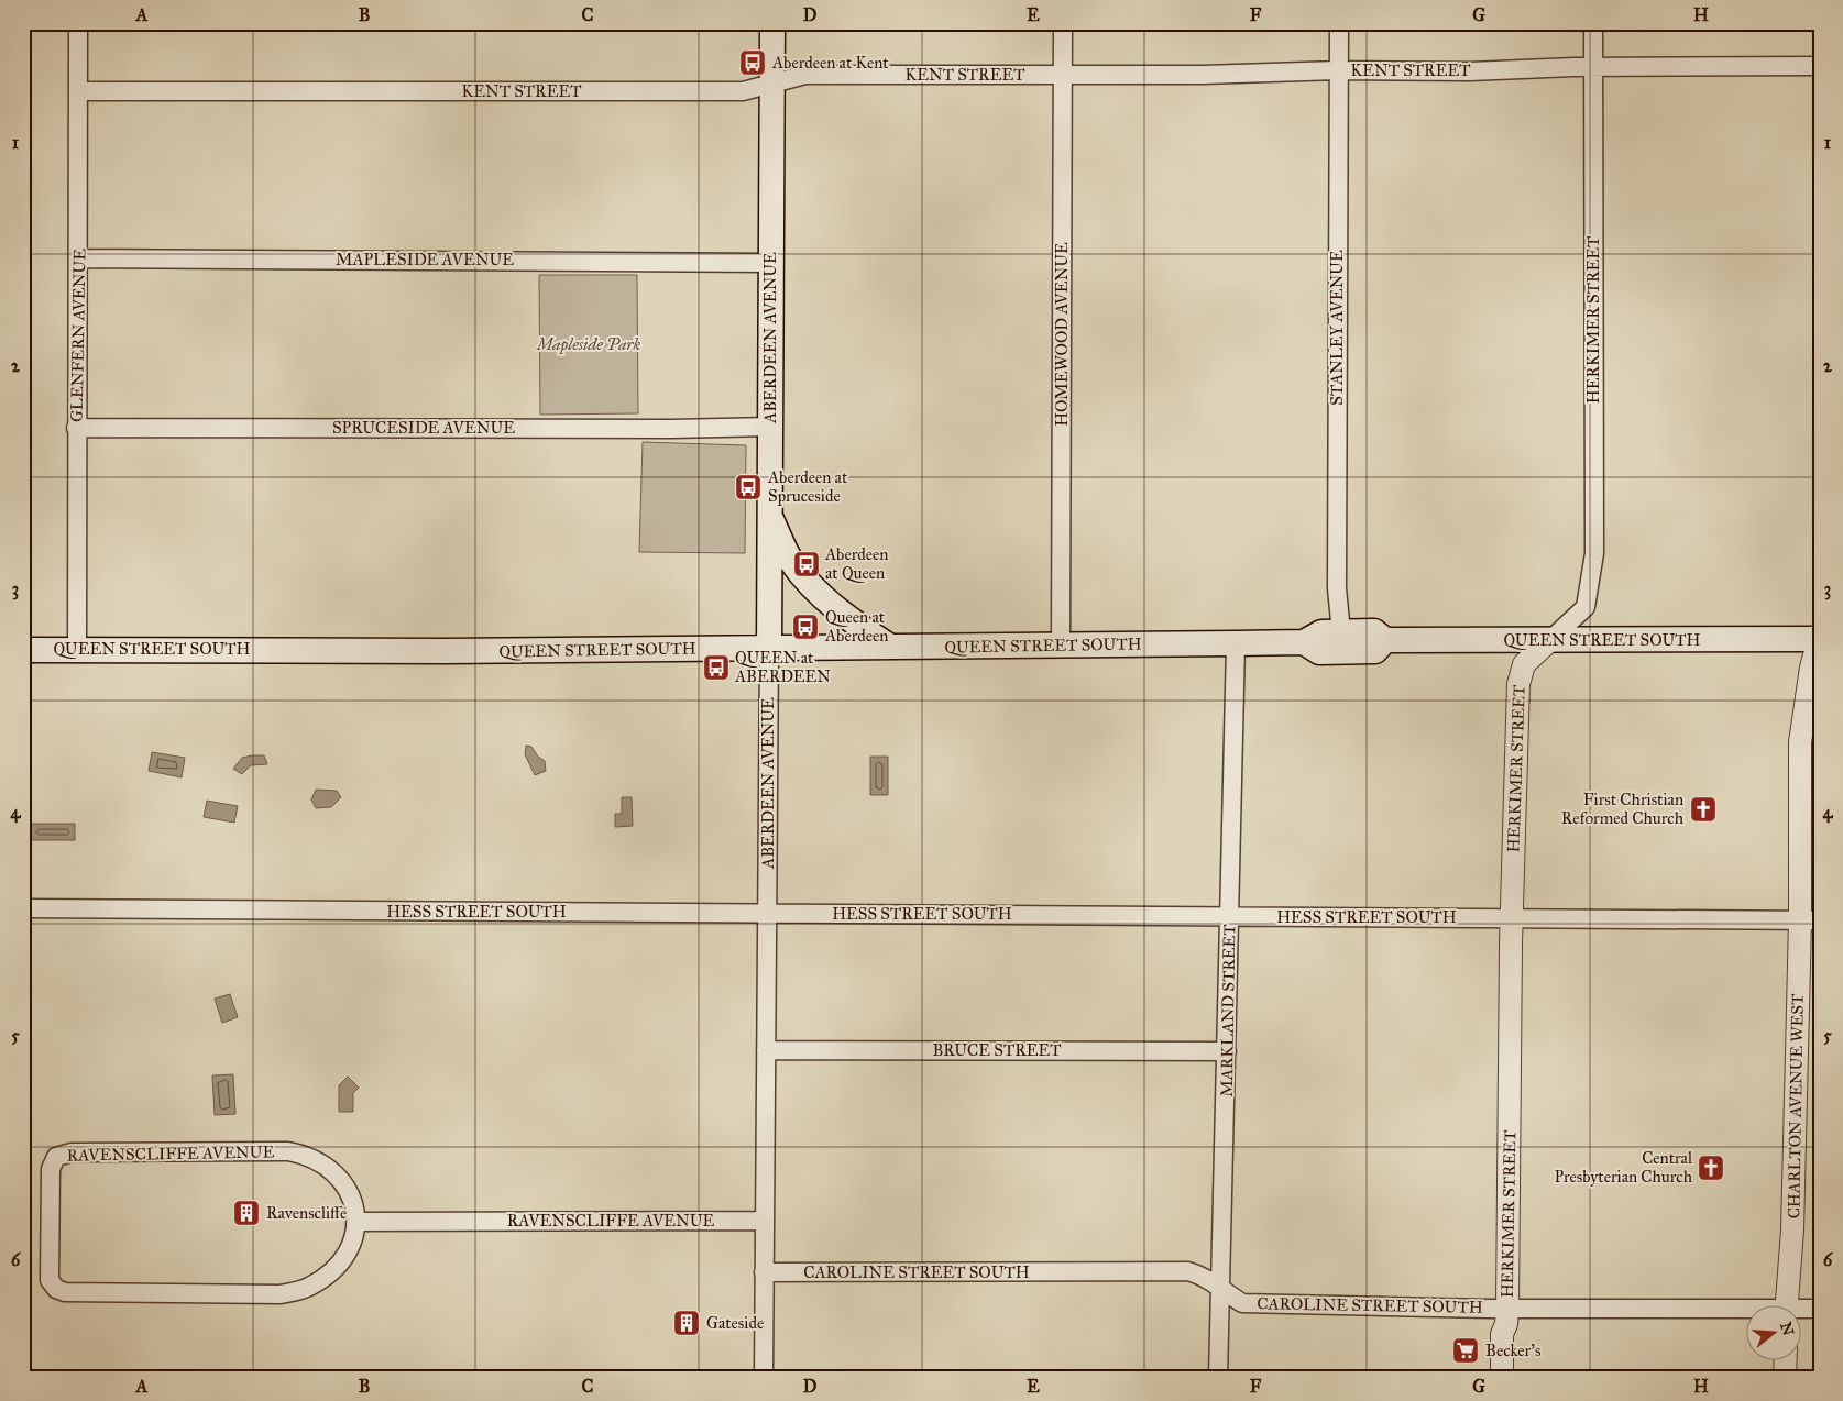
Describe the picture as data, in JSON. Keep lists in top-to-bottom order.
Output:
{
  "streets": {
    "main road": ["ABERDEEN AVENUE", "QUEEN STREET SOUTH"],
    "street": [
      "KENT STREET",
      "MAPLESIDE AVENUE",
      "HERKIMER STREET",
      "STANLEY AVENUE",
      "HOMEWOOD AVENUE",
      "GLENFERN AVENUE",
      "SPRUCESIDE AVENUE",
      "HESS STREET SOUTH",
      "MARKLAND STREET",
      "BRUCE STREET",
      "CHARLTON AVENUE WEST",
      "RAVENSCLIFFE AVENUE",
      "CAROLINE STREET SOUTH"
    ]
  },
  "crossings": [
    ["KENT STREET", "HERKIMER STREET"],
    ["KENT STREET", "STANLEY AVENUE"],
    ["KENT STREET", "HOMEWOOD AVENUE"],
    ["KENT STREET", "GLENFERN AVENUE"],
    ["KENT STREET", "ABERDEEN AVENUE"],
    ["MAPLESIDE AVENUE", "GLENFERN AVENUE"],
    ["MAPLESIDE AVENUE", "ABERDEEN AVENUE"],
    ["HERKIMER STREET", "QUEEN STREET SOUTH"],
    ["HERKIMER STREET", "HESS STREET SOUTH"],
    ["HERKIMER STREET", "CAROLINE STREET SOUTH"],
    ["STANLEY AVENUE", "QUEEN STREET SOUTH"],
    ["HOMEWOOD AVENUE", "QUEEN STREET SOUTH"],
    ["GLENFERN AVENUE", "SPRUCESIDE AVENUE"],
    ["GLENFERN AVENUE", "QUEEN STREET SOUTH"],
    ["ABERDEEN AVENUE", "SPRUCESIDE AVENUE"],
    ["ABERDEEN AVENUE", "QUEEN STREET SOUTH"],
    ["ABERDEEN AVENUE", "HESS STREET SOUTH"],
    ["ABERDEEN AVENUE", "BRUCE STREET"],
    ["ABERDEEN AVENUE", "RAVENSCLIFFE AVENUE"],
    ["ABERDEEN AVENUE", "CAROLINE STREET SOUTH"],
    ["QUEEN STREET SOUTH", "MARKLAND STREET"],
    ["QUEEN STREET SOUTH", "CHARLTON AVENUE WEST"],
    ["HESS STREET SOUTH", "MARKLAND STREET"],
    ["HESS STREET SOUTH", "CHARLTON AVENUE WEST"],
    ["MARKLAND STREET", "BRUCE STREET"],
    ["MARKLAND STREET", "CAROLINE STREET SOUTH"]
  ],
  "parks": ["Mapleside Park"],
  "places": {
    "bus stop": [
      "Aberdeen at Kent",
      "Aberdeen at Spruceside",
      "Aberdeen at Queen",
      "Queen at Aberdeen",
      "QUEEN at ABERDEEN"
    ],
    "church": ["First Christian Reformed Church", "Central Presbyterian Church"],
    "building": ["Ravenscliffe", "Gateside"],
    "supermarket": ["Becker's"]
  },
  "north": "right",
  "grid": {
    "columns": [
      "A",
      "B",
      "C",
      "D",
      "E",
      "F",
      "G",
      "H"
    ],
    "rows": [
      "1",
      "2",
      "3",
      "4",
      "5",
      "6"
    ]
  }
}
